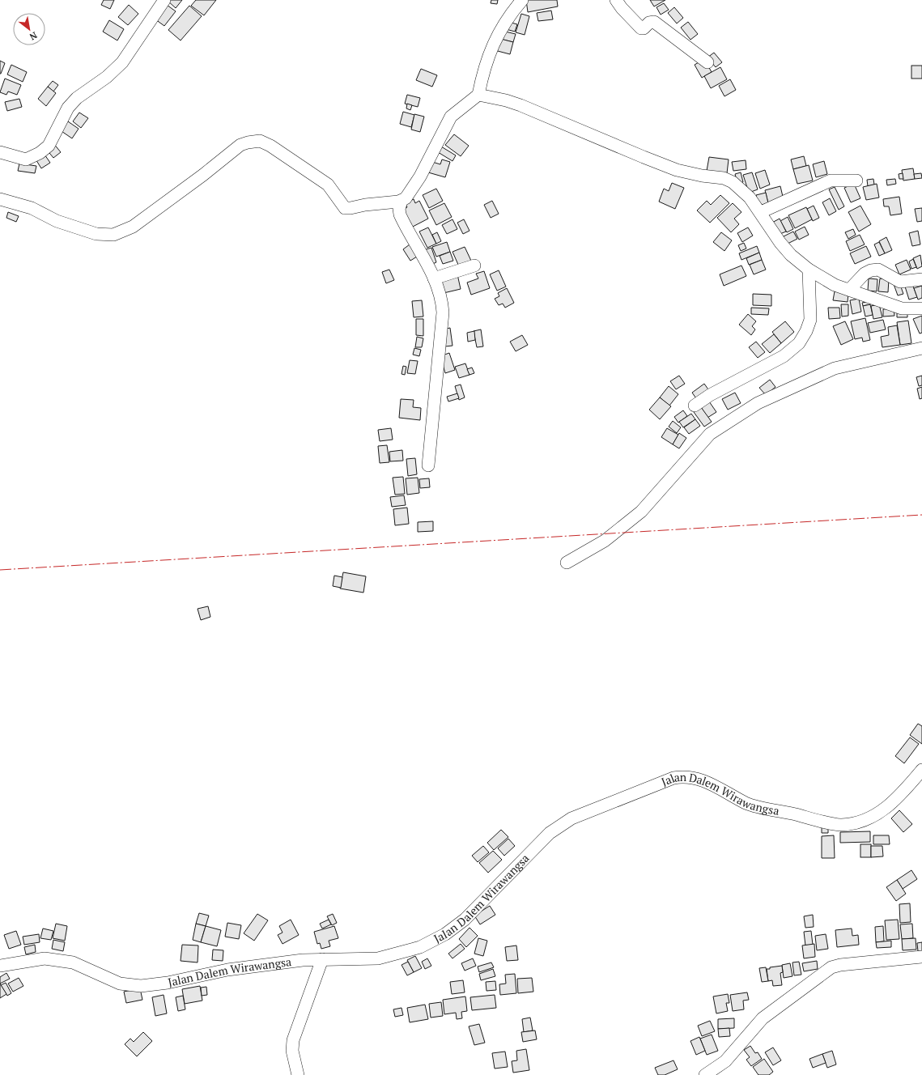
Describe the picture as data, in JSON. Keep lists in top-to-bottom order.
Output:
{
  "streets": {
    "street": ["Jalan Dalem Wirawangsa"]
  },
  "north": "bottom right"
}
